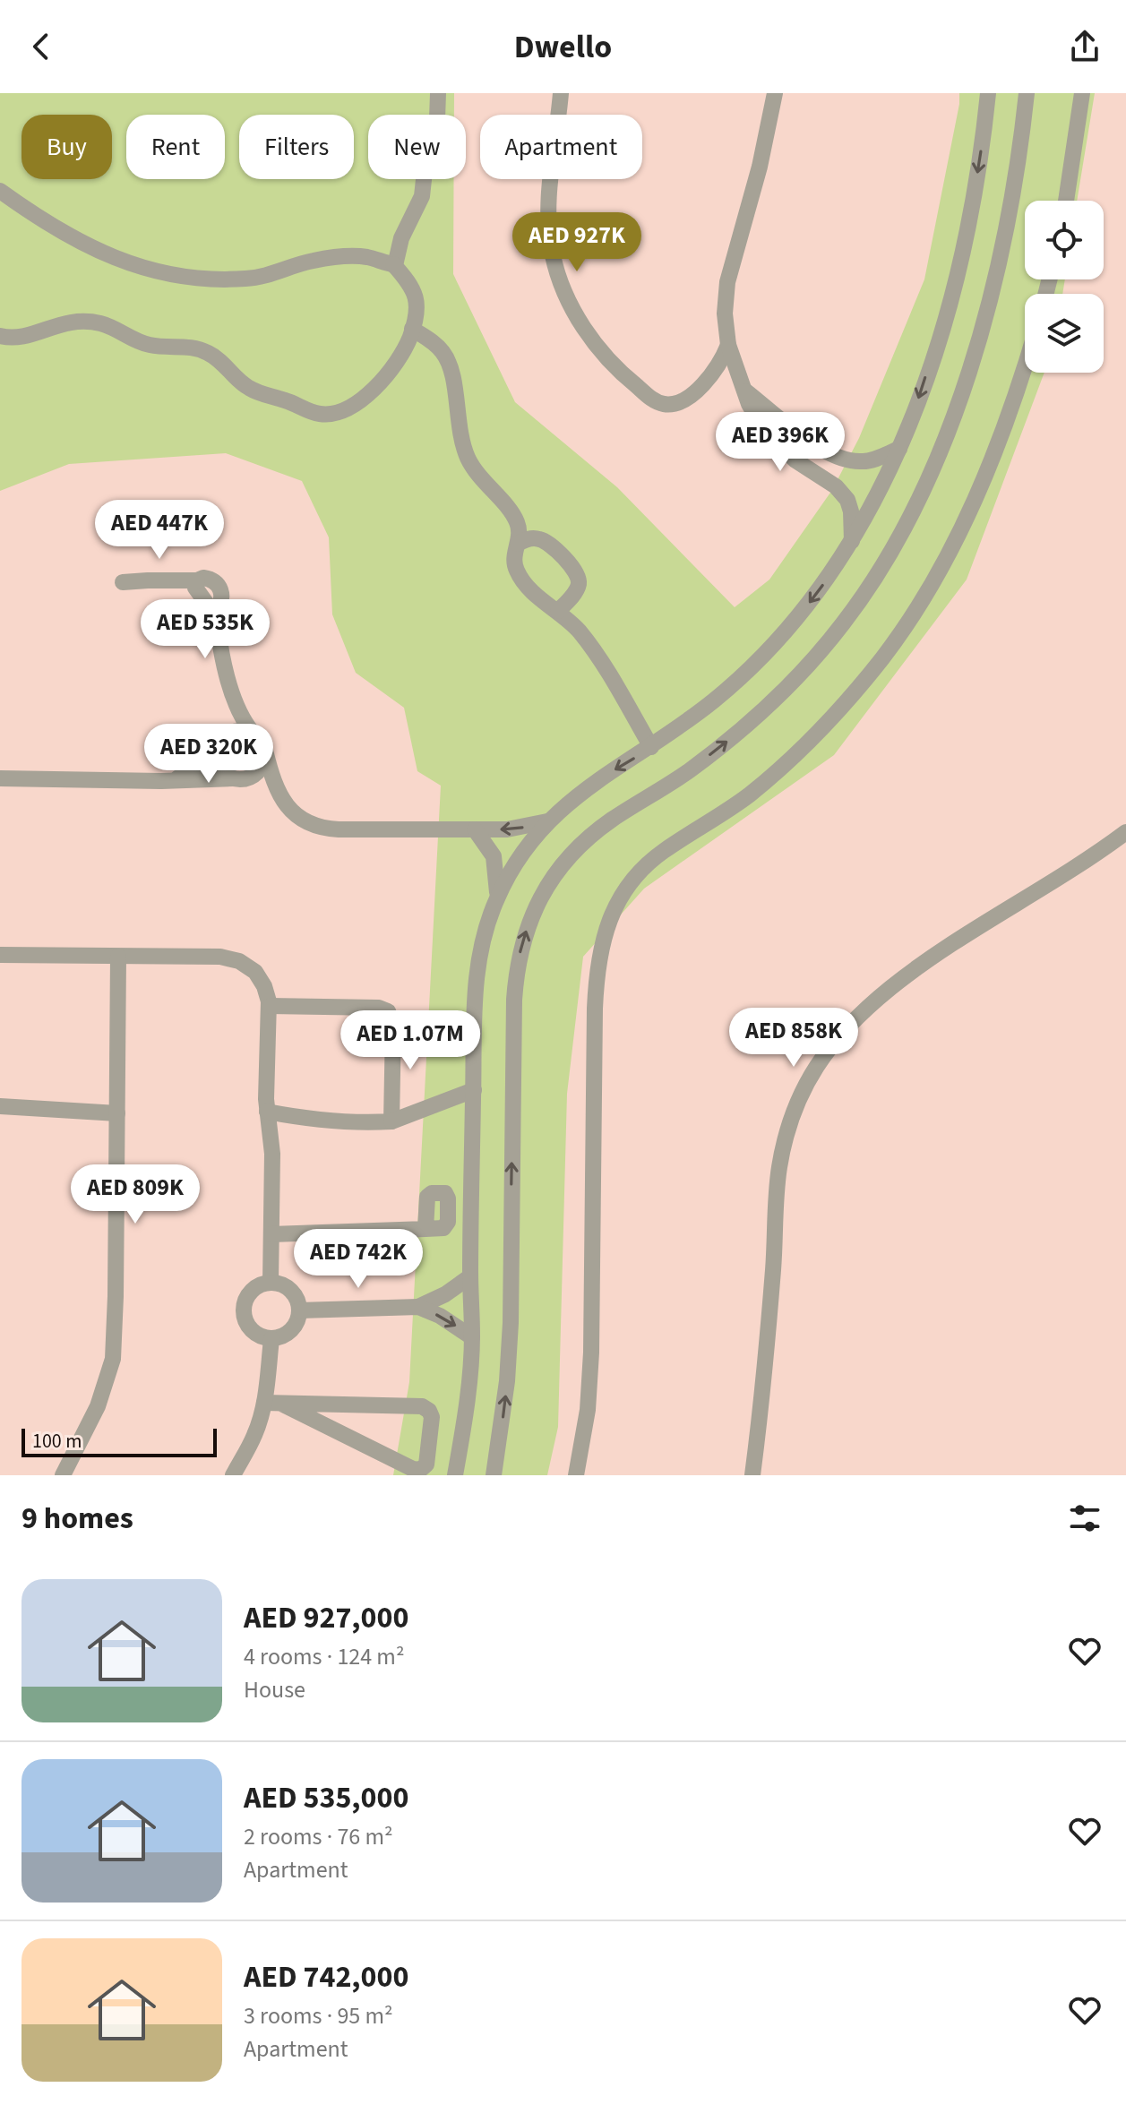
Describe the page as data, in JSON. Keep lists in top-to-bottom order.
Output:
{
  "scale_bar": "100 m",
  "page": {
    "header": "Dwello",
    "chip": [
      "Buy",
      "Rent",
      "Filters",
      "New",
      "Apartment"
    ],
    "price": [
      "AED 927K",
      "AED 396K",
      "AED 447K",
      "AED 535K",
      "AED 320K",
      "AED 858K",
      "AED 1.07M",
      "AED 809K",
      "AED 742K"
    ],
    "scale": "100 m",
    "heading": "9 homes",
    "list": [
      {
        "name": "AED 927,000",
        "note": "4 rooms · 124 m² · House"
      },
      {
        "name": "AED 535,000",
        "note": "2 rooms · 76 m² · Apartment"
      },
      {
        "name": "AED 742,000",
        "note": "3 rooms · 95 m² · Apartment"
      }
    ]
  }
}
